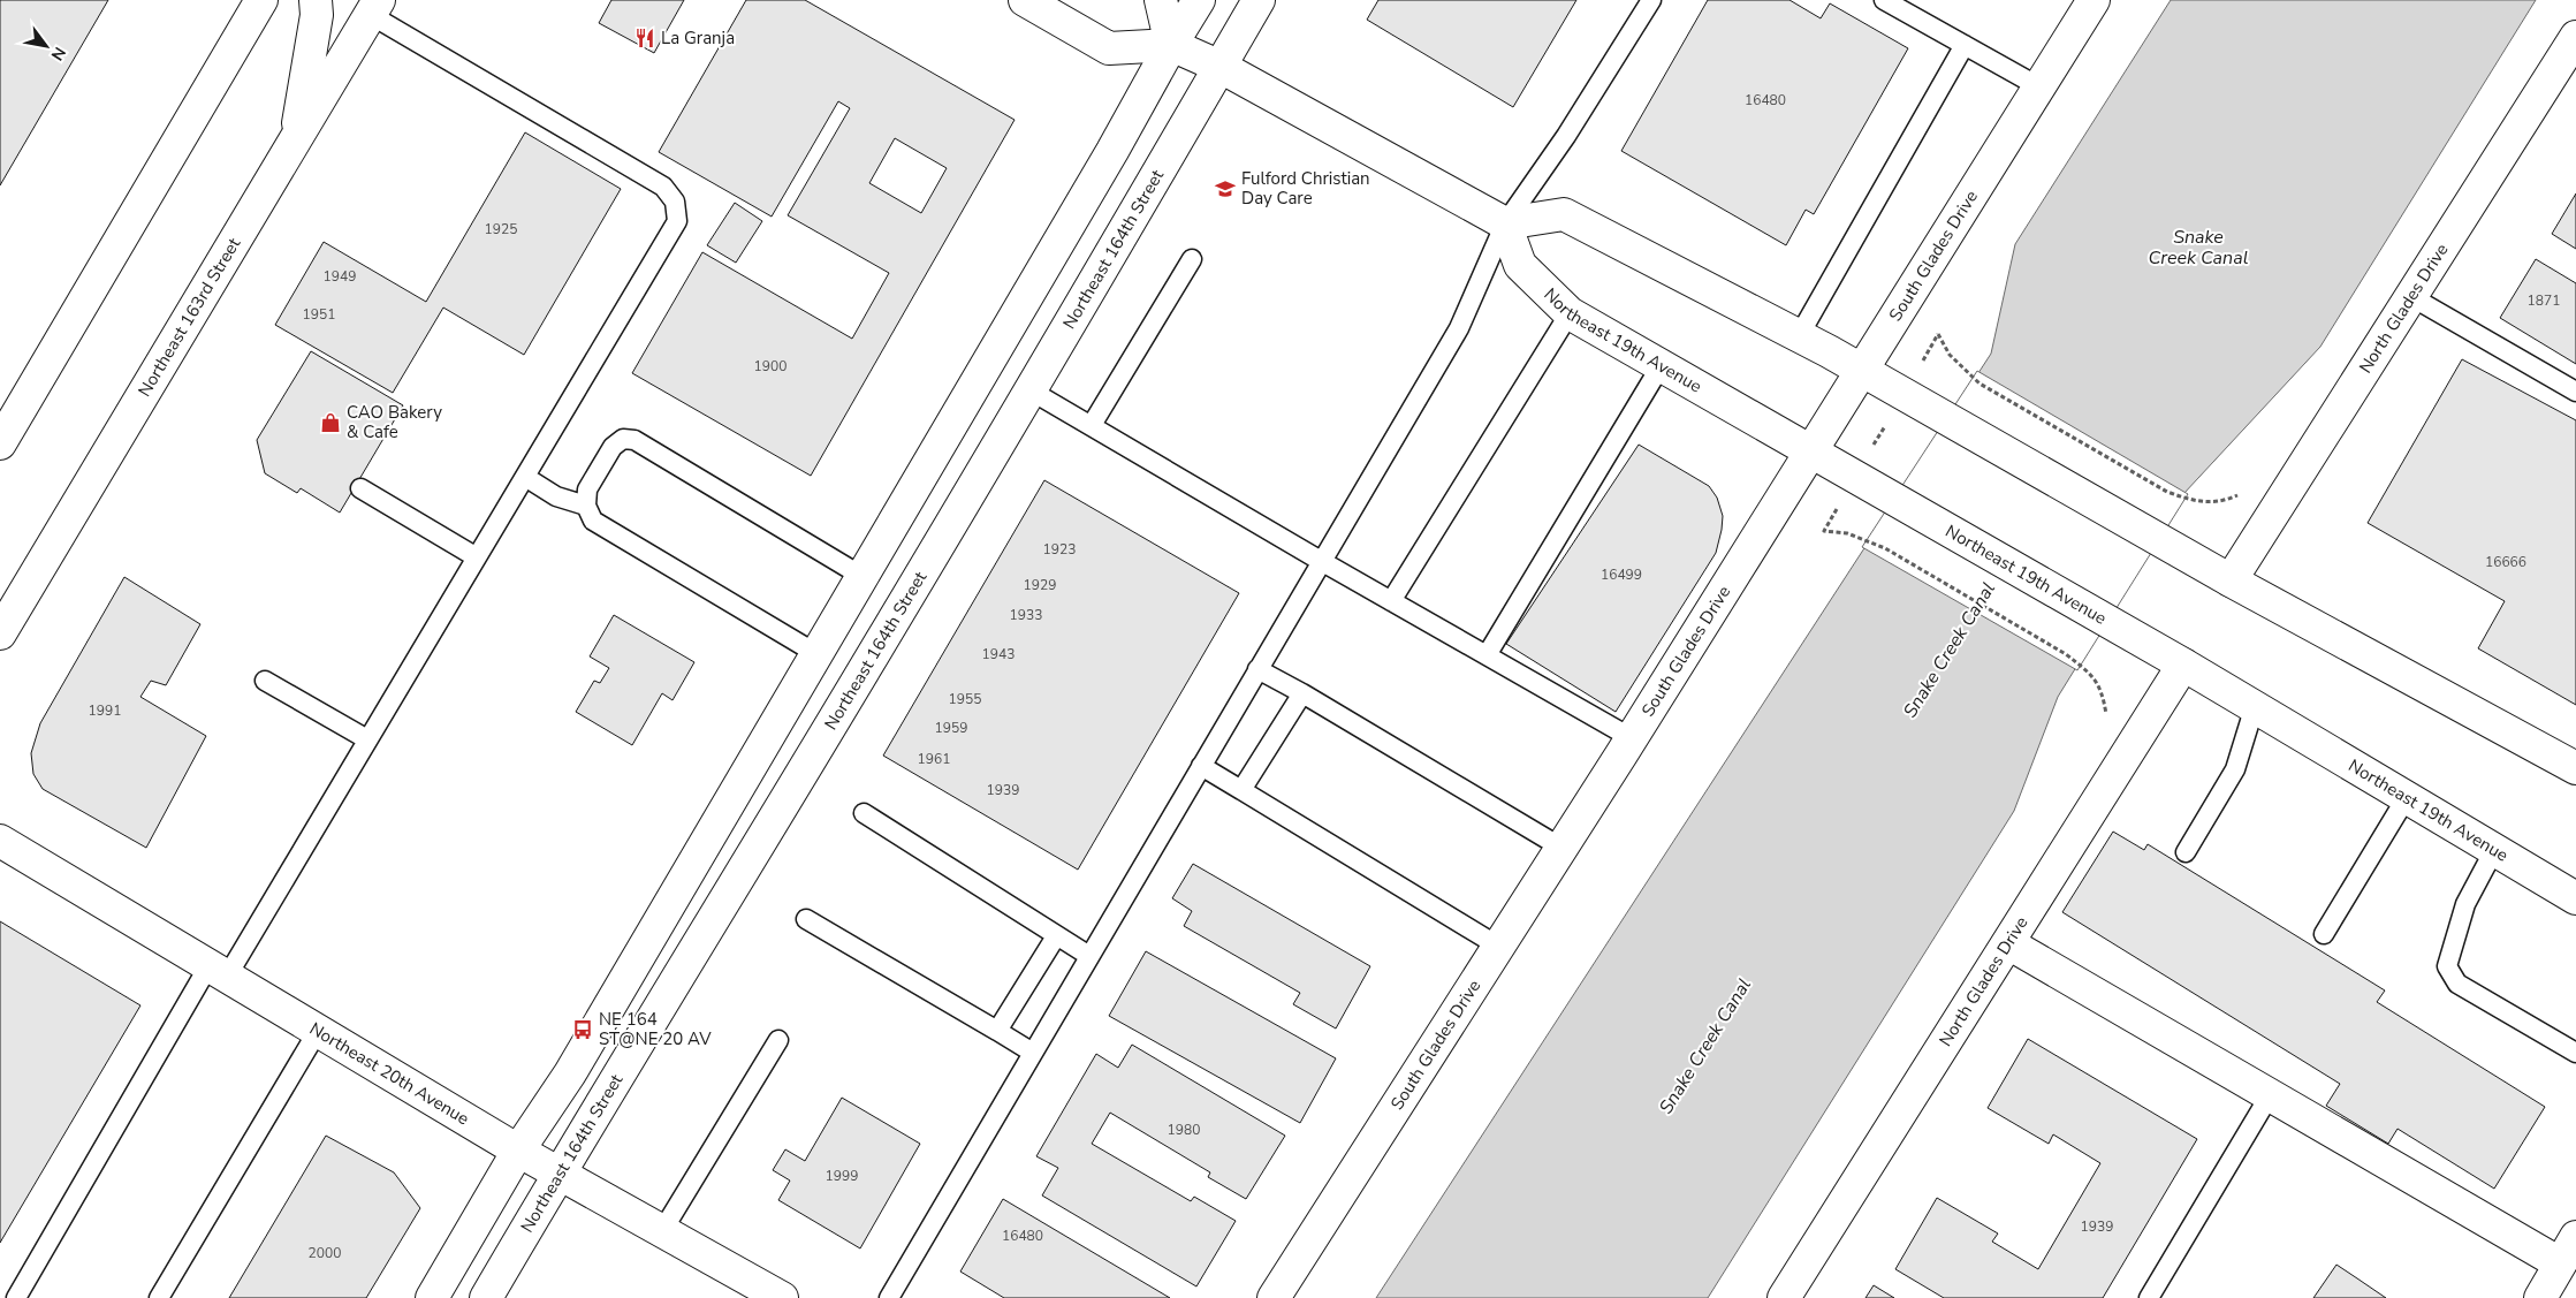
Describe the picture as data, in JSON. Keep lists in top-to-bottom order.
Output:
{
  "streets": {
    "street": [
      "Northeast 164th Street",
      "South Glades Drive",
      "North Glades Drive",
      "Northeast 163rd Street",
      "Northeast 19th Avenue",
      "Northeast 20th Avenue"
    ]
  },
  "crossings": [
    ["Northeast 164th Street", "Northeast 20th Avenue"],
    ["South Glades Drive", "Northeast 19th Avenue"],
    ["North Glades Drive", "Northeast 19th Avenue"]
  ],
  "water": ["Snake Creek Canal"],
  "places": {
    "restaurant": ["La Granja"],
    "school or university": ["Fulford Christian Day Care"],
    "shop": ["CAO Bakery & Cafe"],
    "bus stop": ["NE 164 ST@NE 20 AV"]
  },
  "house_numbers": [
    "16480",
    "1925",
    "1949",
    "1871",
    "1951",
    "1900",
    "1923",
    "16666",
    "16499",
    "1929",
    "1933",
    "1943",
    "1955",
    "1991",
    "1959",
    "1961",
    "1939",
    "1980",
    "1999",
    "1939",
    "16480",
    "2000"
  ],
  "north": "bottom right"
}
